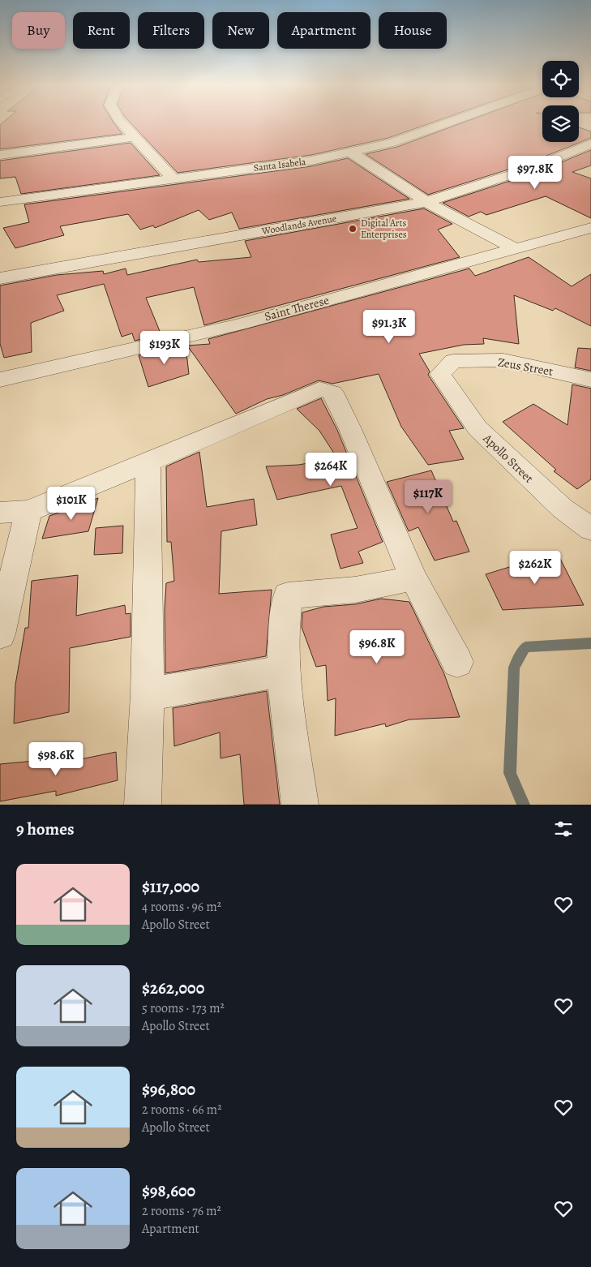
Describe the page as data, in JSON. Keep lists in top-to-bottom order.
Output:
{
  "streets": {
    "street": [
      "Santa Isabela",
      "Woodlands Avenue",
      "Saint Therese",
      "Zeus Street",
      "Apollo Street"
    ]
  },
  "crossings": [
    ["Zeus Street", "Apollo Street"]
  ],
  "places": ["Digital Arts Enterprises"],
  "page": {
    "chip": [
      "Buy",
      "Rent",
      "Filters",
      "New",
      "Apartment",
      "House"
    ],
    "price": [
      "$97.8K",
      "$91.3K",
      "$193K",
      "$264K",
      "$117K",
      "$101K",
      "$262K",
      "$96.8K",
      "$98.6K"
    ],
    "heading": "9 homes",
    "list": [
      {
        "name": "$117,000",
        "note": "4 rooms · 96 m² · Apollo Street"
      },
      {
        "name": "$262,000",
        "note": "5 rooms · 173 m² · Apollo Street"
      },
      {
        "name": "$96,800",
        "note": "2 rooms · 66 m² · Apollo Street"
      },
      {
        "name": "$98,600",
        "note": "2 rooms · 76 m² · Apartment"
      }
    ]
  }
}
